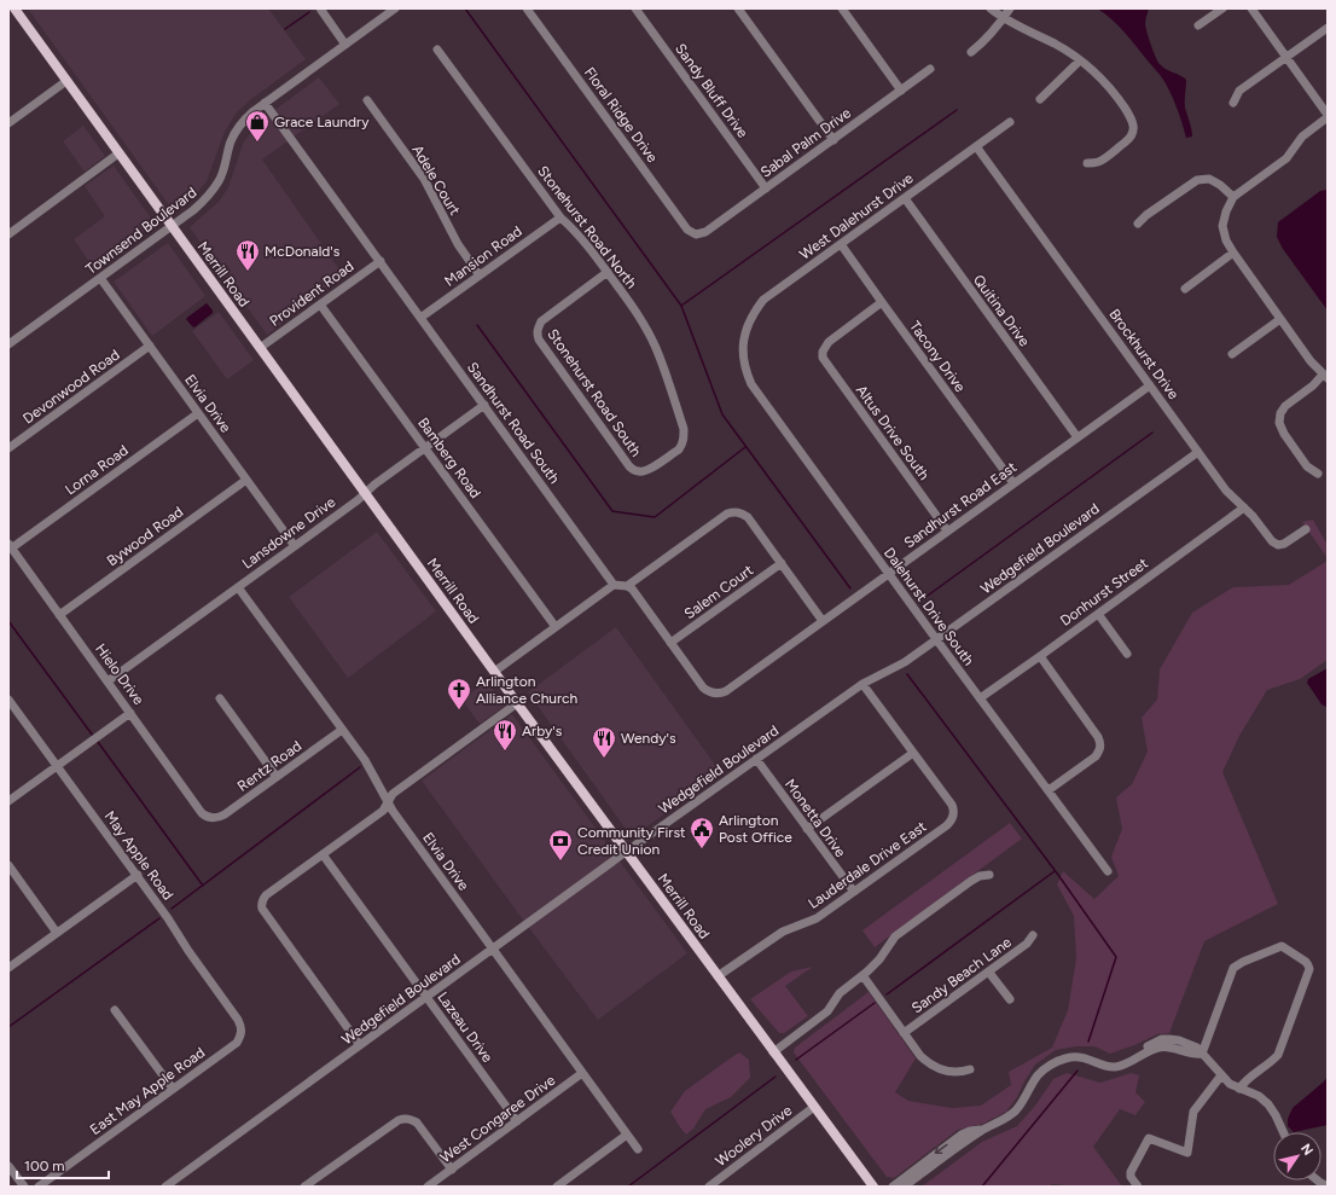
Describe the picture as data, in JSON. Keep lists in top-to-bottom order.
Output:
{
  "streets": {
    "main road": ["Merrill Road"],
    "street": [
      "Sandy Bluff Drive",
      "Floral Ridge Drive",
      "Sabal Palm Drive",
      "Adele Court",
      "West Dalehurst Drive",
      "Stonehurst Road North",
      "Townsend Boulevard",
      "Mansion Road",
      "Provident Road",
      "Quitina Drive",
      "Brockhurst Drive",
      "Tacony Drive",
      "Devonwood Road",
      "Stonehurst Road South",
      "Elvia Drive",
      "Sandhurst Road South",
      "Altus Drive South",
      "Bamberg Road",
      "Lorna Road",
      "Sandhurst Road East",
      "Lansdowne Drive",
      "Bywood Road",
      "Wedgefield Boulevard",
      "Salem Court",
      "Donhurst Street",
      "Dalehurst Drive South",
      "Hielo Drive",
      "Rentz Road",
      "Monetta Drive",
      "May Apple Road",
      "Lauderdale Drive East",
      "Sandy Beach Lane",
      "Lazeau Drive",
      "East May Apple Road",
      "West Congaree Drive",
      "Woolery Drive"
    ]
  },
  "crossings": [
    ["Sandy Bluff Drive", "Sabal Palm Drive"],
    ["Floral Ridge Drive", "Sabal Palm Drive"],
    ["Adele Court", "Mansion Road"],
    ["West Dalehurst Drive", "Quitina Drive"],
    ["West Dalehurst Drive", "Brockhurst Drive"],
    ["West Dalehurst Drive", "Tacony Drive"],
    ["West Dalehurst Drive", "Dalehurst Drive South"],
    ["Stonehurst Road North", "Mansion Road"],
    ["Stonehurst Road North", "Stonehurst Road South"],
    ["Townsend Boulevard", "Merrill Road"],
    ["Townsend Boulevard", "Elvia Drive"],
    ["Townsend Boulevard", "Sandhurst Road South"],
    ["Mansion Road", "Sandhurst Road South"],
    ["Merrill Road", "Provident Road"],
    ["Merrill Road", "Lansdowne Drive"],
    ["Merrill Road", "Wedgefield Boulevard"],
    ["Merrill Road", "Lauderdale Drive East"],
    ["Merrill Road", "Woolery Drive"],
    ["Provident Road", "Sandhurst Road South"],
    ["Provident Road", "Bamberg Road"],
    ["Quitina Drive", "Sandhurst Road East"],
    ["Brockhurst Drive", "Sandhurst Road East"],
    ["Brockhurst Drive", "Wedgefield Boulevard"],
    ["Brockhurst Drive", "Donhurst Street"],
    ["Tacony Drive", "Altus Drive South"],
    ["Tacony Drive", "Sandhurst Road East"],
    ["Devonwood Road", "Elvia Drive"],
    ["Elvia Drive", "Lorna Road"],
    ["Elvia Drive", "Lansdowne Drive"],
    ["Elvia Drive", "Bywood Road"],
    ["Elvia Drive", "Wedgefield Boulevard"],
    ["Elvia Drive", "Rentz Road"],
    ["Elvia Drive", "West Congaree Drive"],
    ["Sandhurst Road South", "Lansdowne Drive"],
    ["Altus Drive South", "Sandhurst Road East"],
    ["Bamberg Road", "Lansdowne Drive"],
    ["Lorna Road", "Hielo Drive"],
    ["Sandhurst Road East", "Salem Court"],
    ["Sandhurst Road East", "Dalehurst Drive South"],
    ["Lansdowne Drive", "Hielo Drive"],
    ["Bywood Road", "Hielo Drive"],
    ["Wedgefield Boulevard", "Dalehurst Drive South"],
    ["Wedgefield Boulevard", "Monetta Drive"],
    ["Wedgefield Boulevard", "Lazeau Drive"],
    ["Donhurst Street", "Dalehurst Drive South"],
    ["Hielo Drive", "Rentz Road"],
    ["Monetta Drive", "Lauderdale Drive East"],
    ["May Apple Road", "East May Apple Road"],
    ["Lazeau Drive", "West Congaree Drive"]
  ],
  "places": {
    "shop": ["Grace Laundry"],
    "restaurant": ["McDonald's", "Arby's", "Wendy's"],
    "church": ["Arlington Alliance Church"],
    "public building": ["Arlington Post Office"],
    "bank": ["Community First Credit Union"]
  },
  "scale_bar": "100 m",
  "north": "top right"
}
